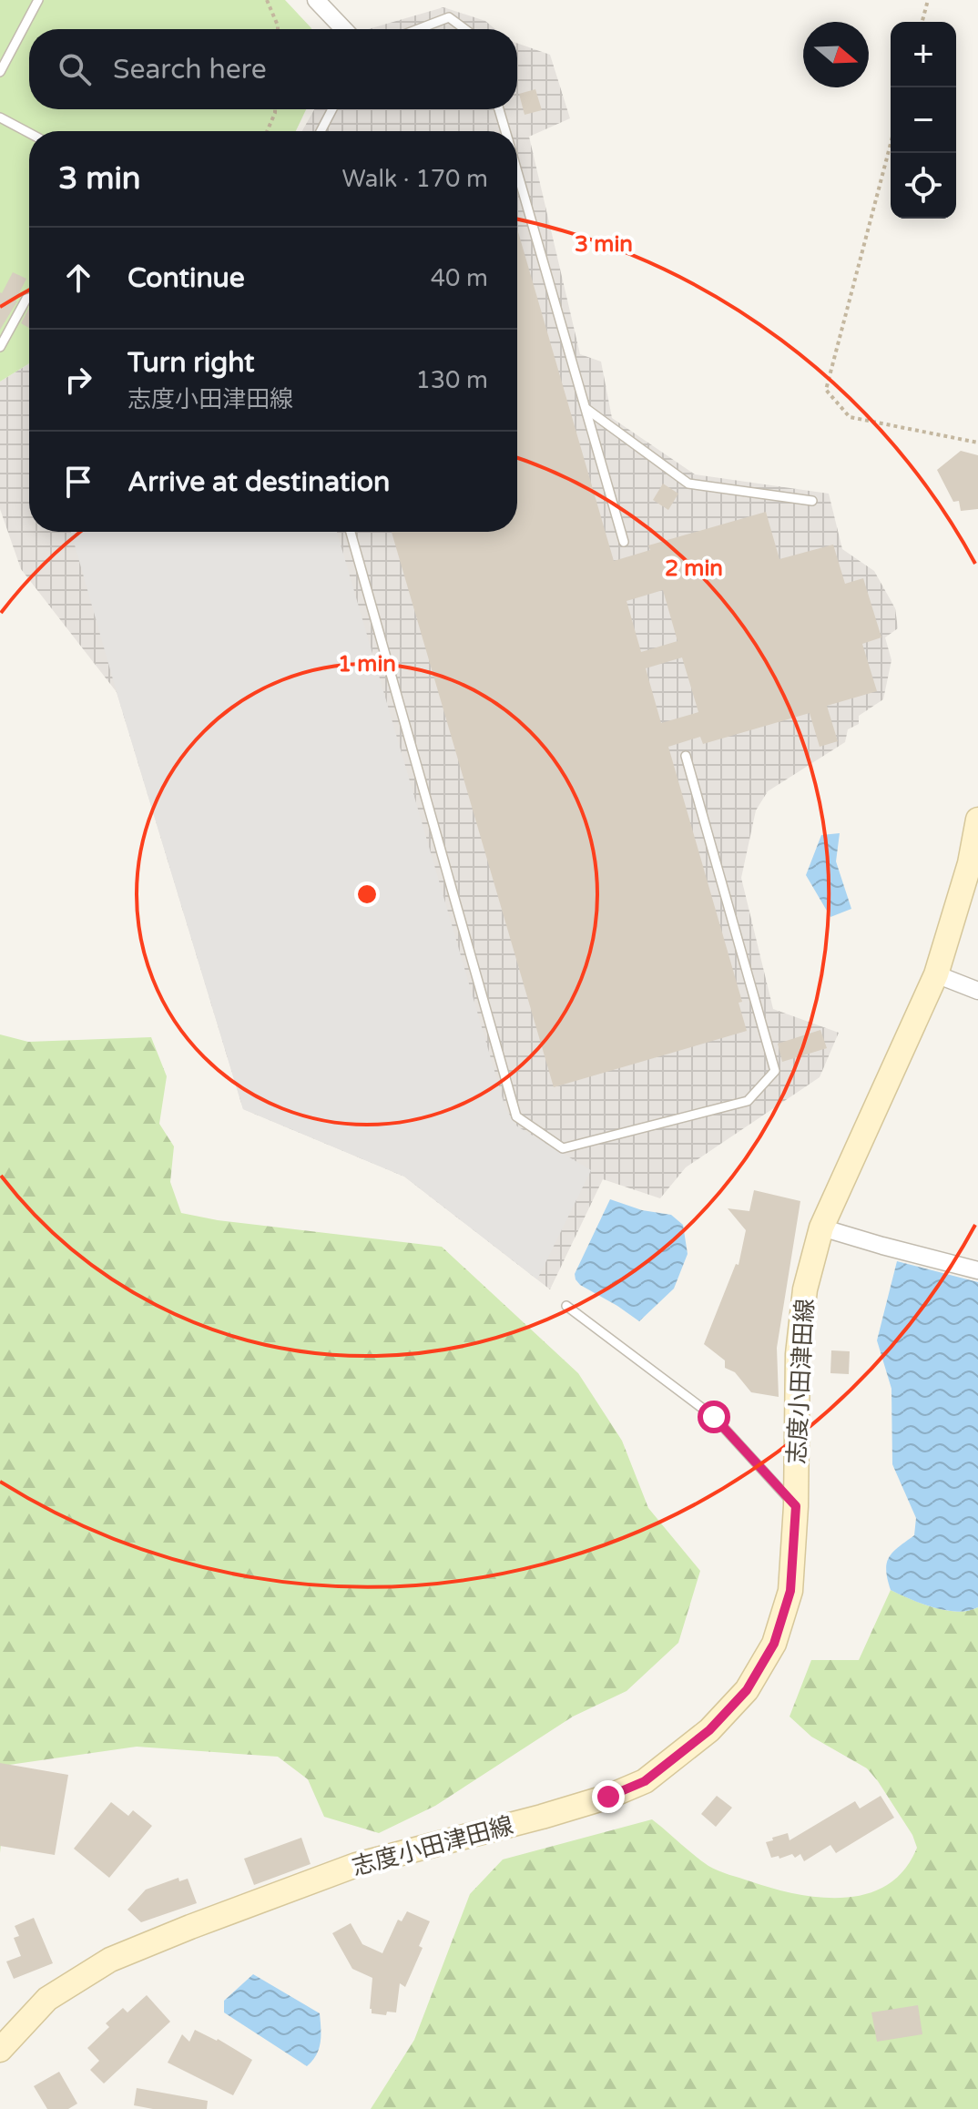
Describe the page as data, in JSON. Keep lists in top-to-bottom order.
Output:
{
  "streets": {
    "main road": ["志度小田津田線"]
  },
  "north": "right",
  "page": {
    "map_buttons": ["+", "−"],
    "search": "Search here",
    "heading": ["3 min", "Walk · 170 m"],
    "list": [
      ["Continue", "40 m"],
      ["Turn right", "志度小田津田線", "130 m"],
      "Arrive at destination"
    ]
  },
  "rings": ["3 min", "2 min", "1 min"]
}
